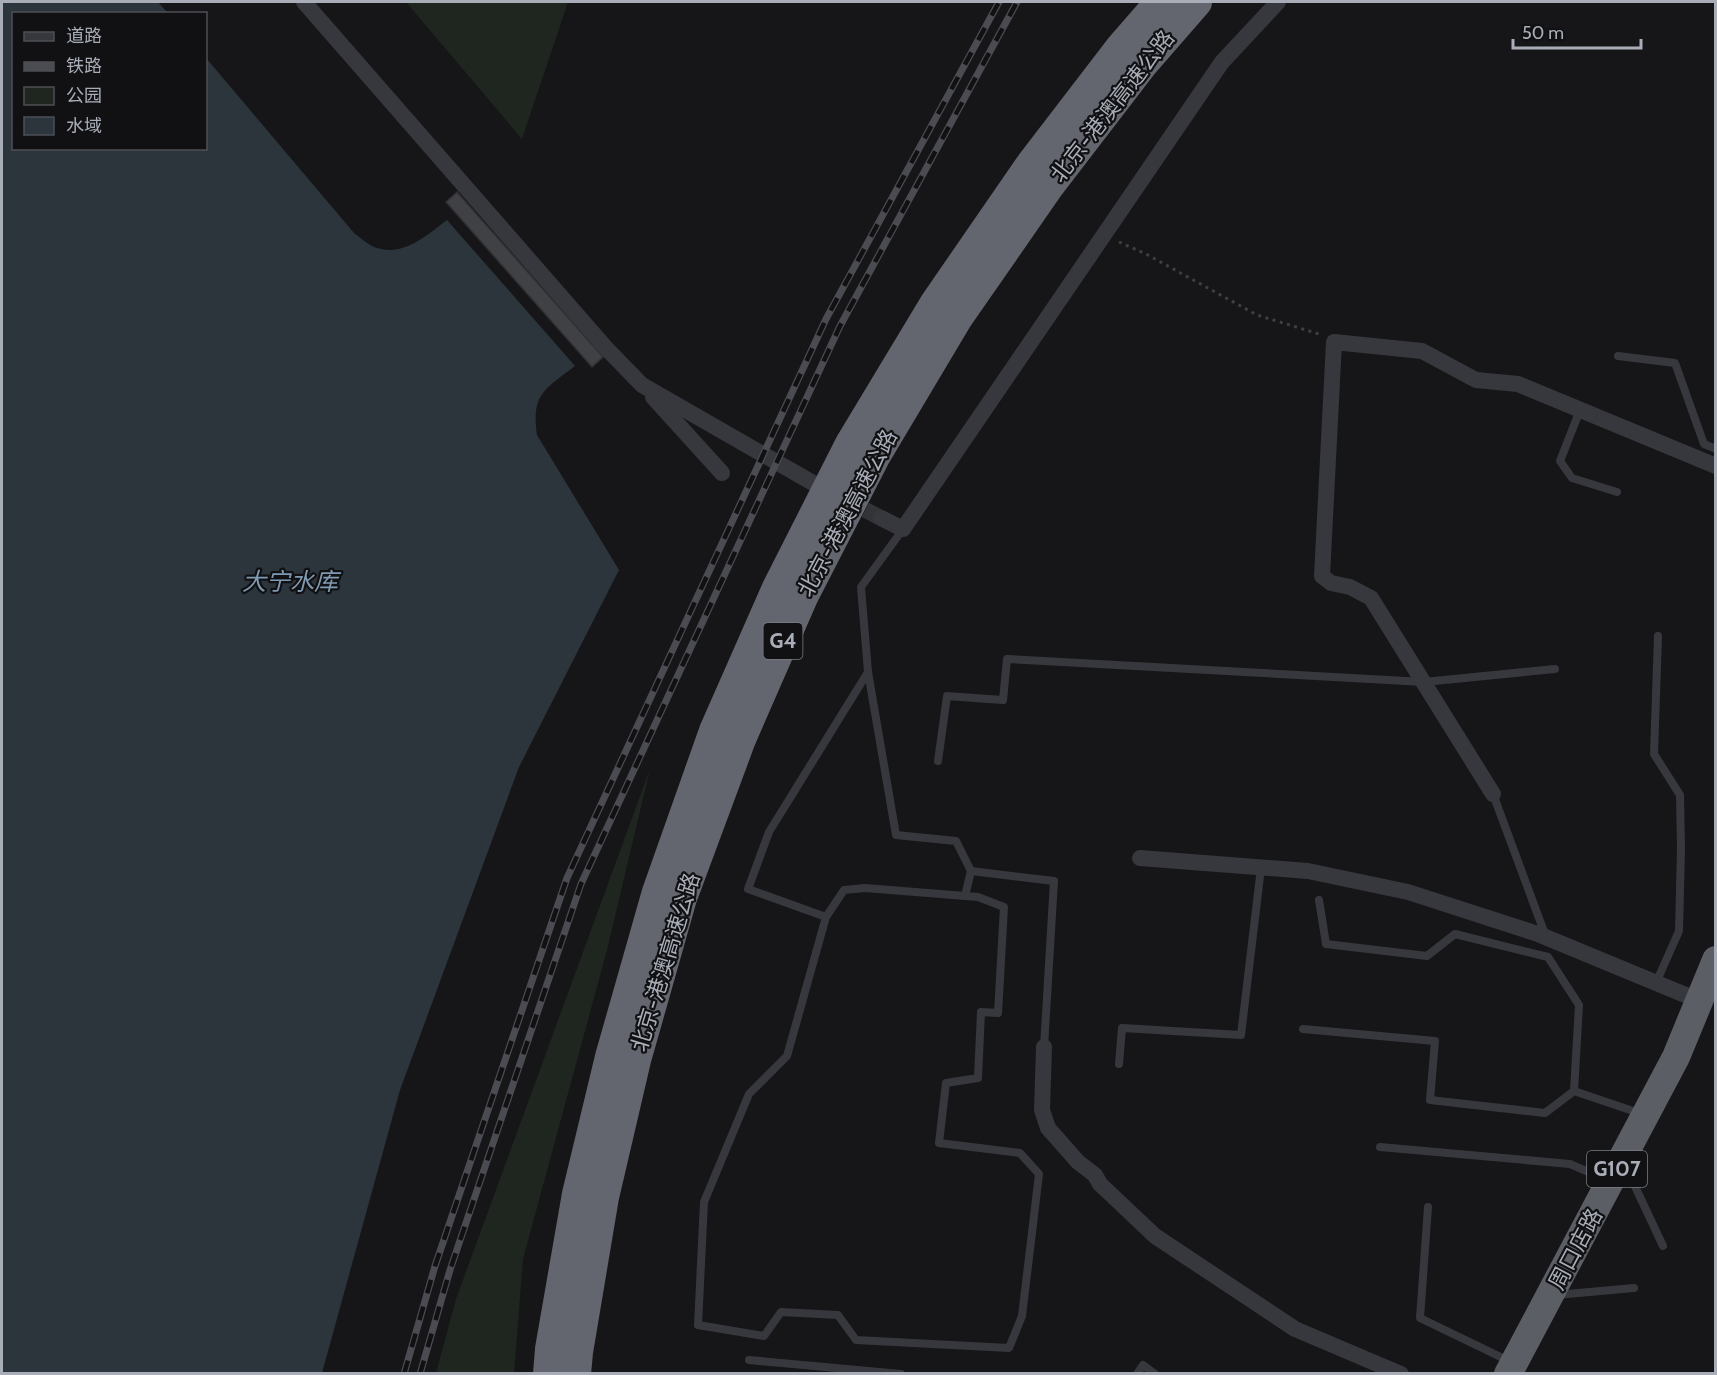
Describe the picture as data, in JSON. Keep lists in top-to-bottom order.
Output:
{
  "streets": {
    "highway": [
      "北京-港澳高速公路",
      "G4",
      "G107",
      "周口店路"
    ]
  },
  "water": ["大宁水库"],
  "legend": [
    "道路",
    "铁路",
    "公园",
    "水域"
  ],
  "scale_bar": "50 m"
}
